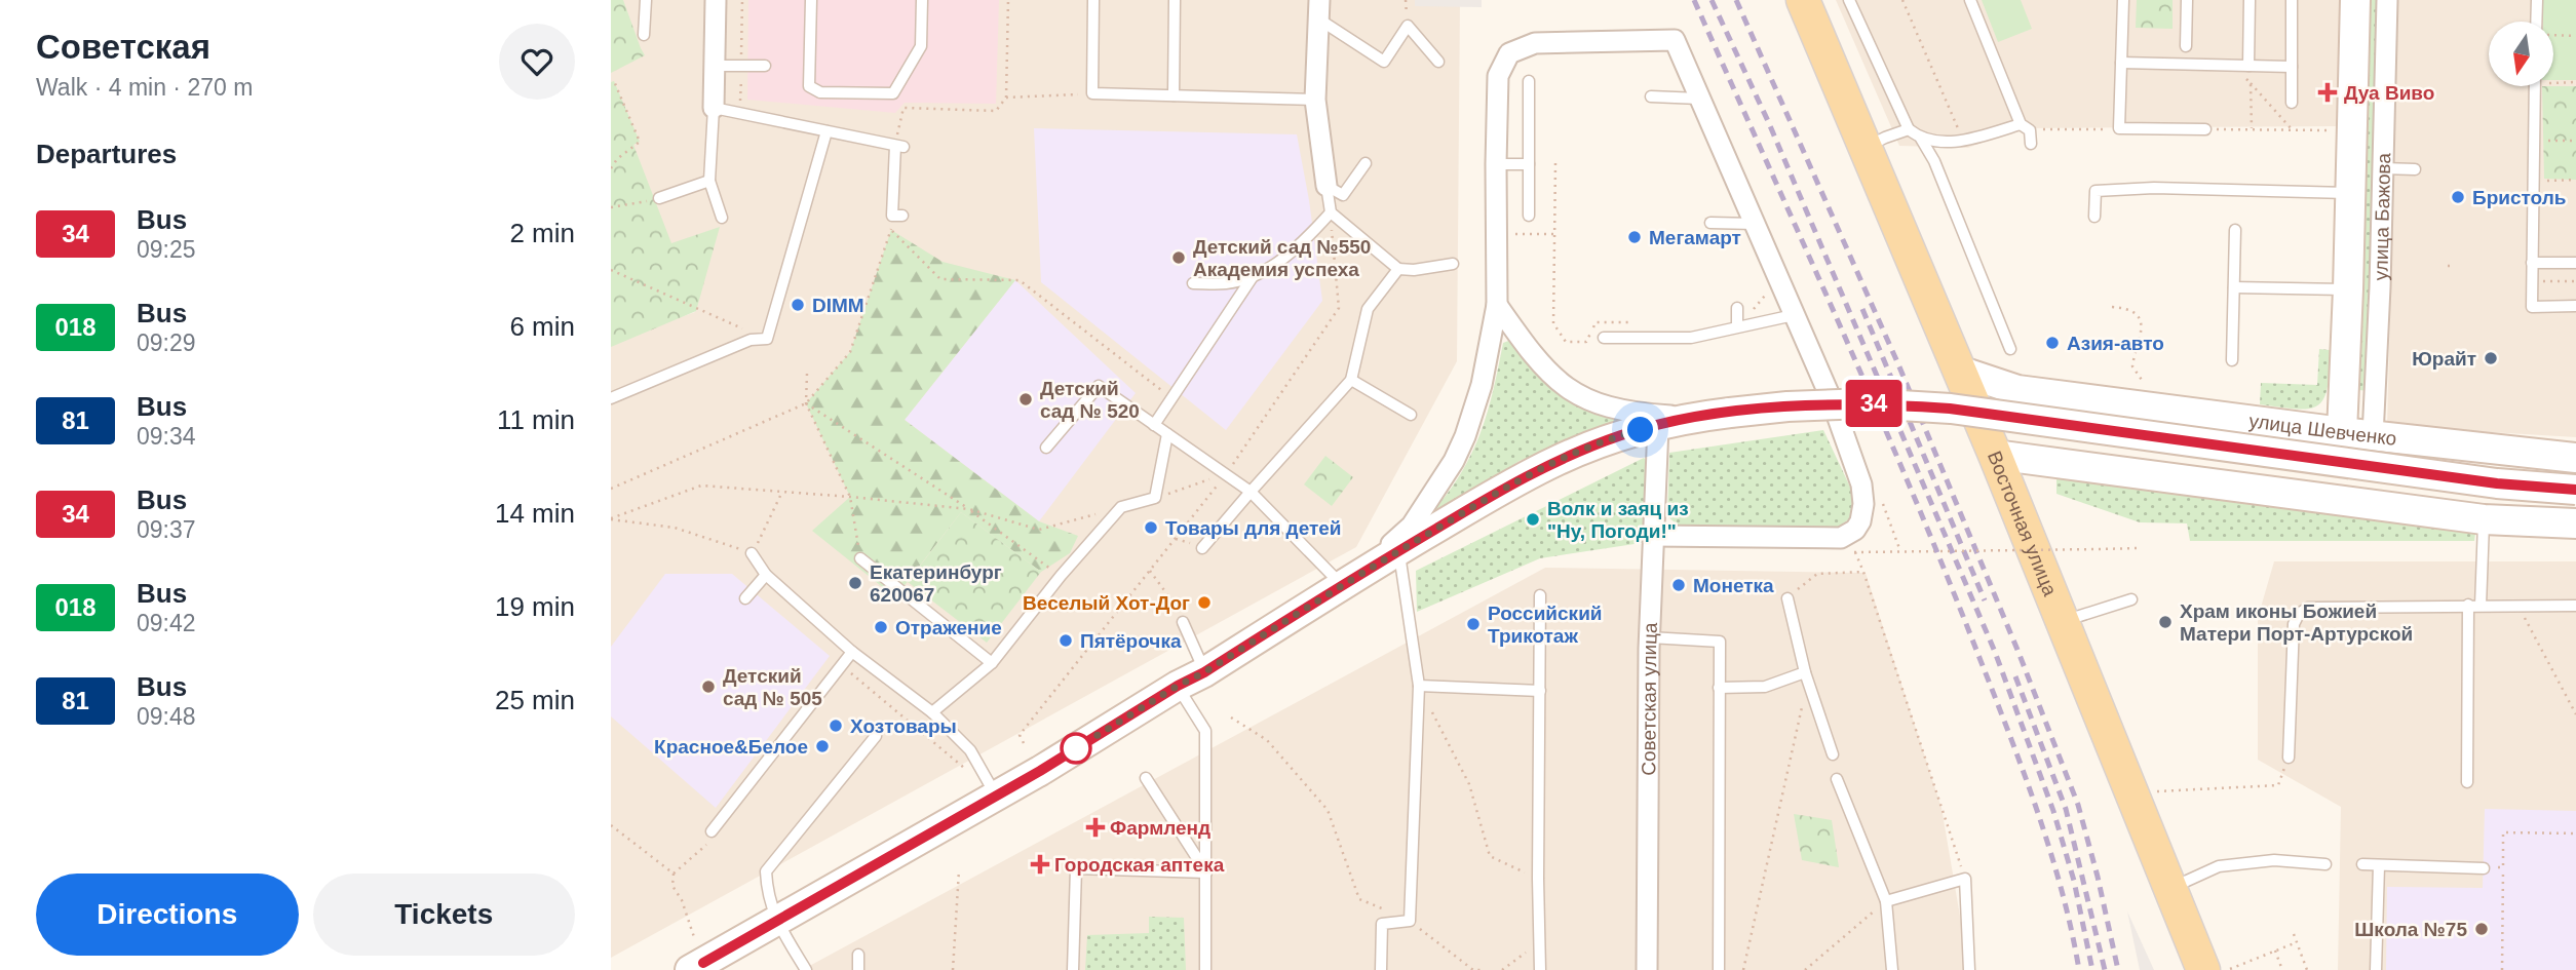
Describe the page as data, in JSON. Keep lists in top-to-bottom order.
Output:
{
  "streets": {
    "main road": ["улица Бажова", "улица Шевченко", "Восточная улица"],
    "street": ["Советская улица"]
  },
  "crossings": [
    ["улица Бажова", "улица Шевченко"],
    ["улица Шевченко", "Восточная улица"]
  ],
  "places": {
    "health": ["Дуа Виво", "Фармленд", "Городская аптека"],
    "other": [
      "Бристоль",
      "Мегамарт",
      "Детский сад №550 Академия успеха",
      "DIMM",
      "Азия-авто",
      "Юрайт",
      "Детский сад № 520",
      "Волк и заяц из \"Ну, Погоди!\"",
      "Товары для детей",
      "Екатеринбург 620067",
      "Монетка",
      "Веселый Хот-Дог",
      "Храм иконы Божией Матери Порт-Артурской",
      "Российский Трикотаж",
      "Отражение",
      "Пятёрочка",
      "Детский сад № 505",
      "Хозтовары",
      "Красное&Белое",
      "Школа №75"
    ]
  },
  "lines": ["bus line 34"],
  "north": "bottom",
  "page": {
    "heading": [
      ["Советская", "Walk · 4 min · 270 m"],
      "Departures"
    ],
    "on_map": "34",
    "list": [
      {
        "mark": "34",
        "name": "Bus",
        "note": "09:25",
        "value": "2 min"
      },
      {
        "mark": "018",
        "name": "Bus",
        "note": "09:29",
        "value": "6 min"
      },
      {
        "mark": "81",
        "name": "Bus",
        "note": "09:34",
        "value": "11 min"
      },
      {
        "mark": "34",
        "name": "Bus",
        "note": "09:37",
        "value": "14 min"
      },
      {
        "mark": "018",
        "name": "Bus",
        "note": "09:42",
        "value": "19 min"
      },
      {
        "mark": "81",
        "name": "Bus",
        "note": "09:48",
        "value": "25 min"
      }
    ],
    "buttons": ["Directions", "Tickets"]
  }
}
